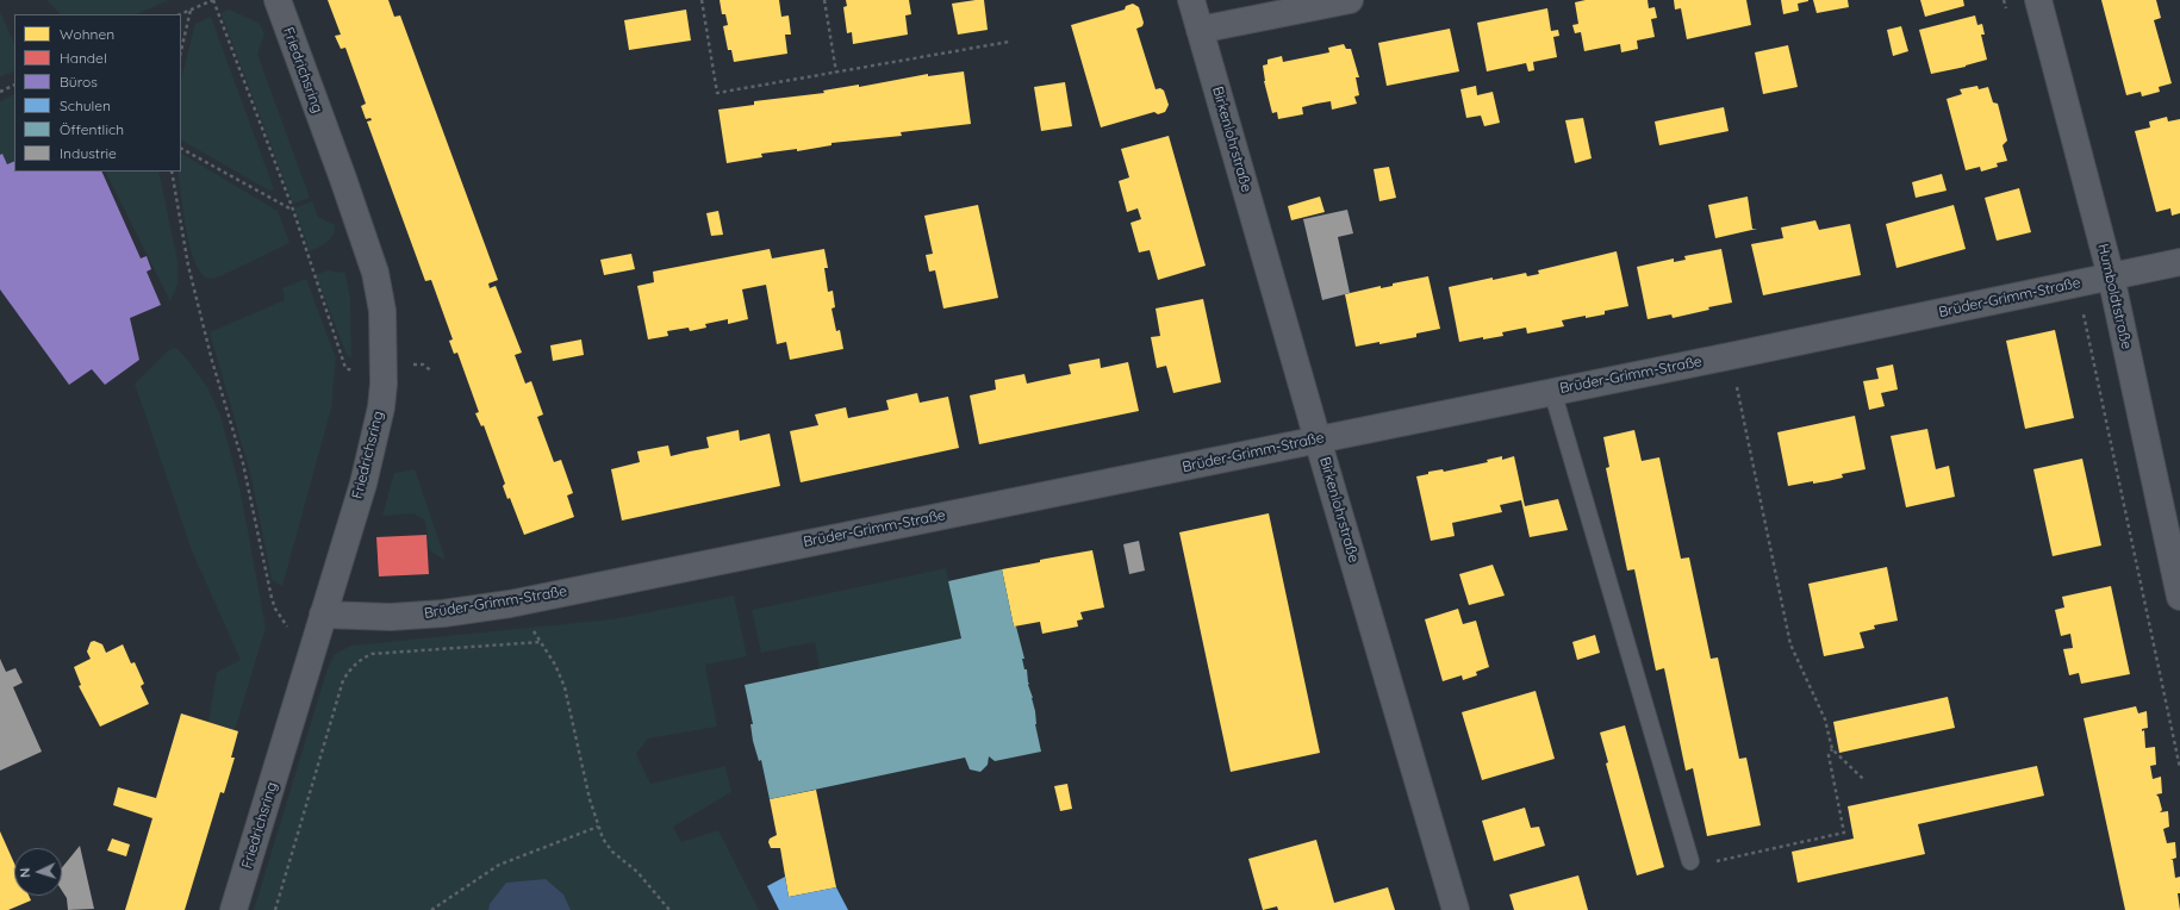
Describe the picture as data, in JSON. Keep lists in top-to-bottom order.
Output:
{
  "streets": {
    "street": [
      "Friedrichsring",
      "Birkenlohrstraße",
      "Humboldtstraße",
      "Brüder-Grimm-Straße"
    ]
  },
  "crossings": [
    ["Friedrichsring", "Brüder-Grimm-Straße"],
    ["Birkenlohrstraße", "Brüder-Grimm-Straße"],
    ["Humboldtstraße", "Brüder-Grimm-Straße"]
  ],
  "legend": [
    "Wohnen",
    "Handel",
    "Büros",
    "Schulen",
    "Öffentlich",
    "Industrie"
  ],
  "north": "left"
}
